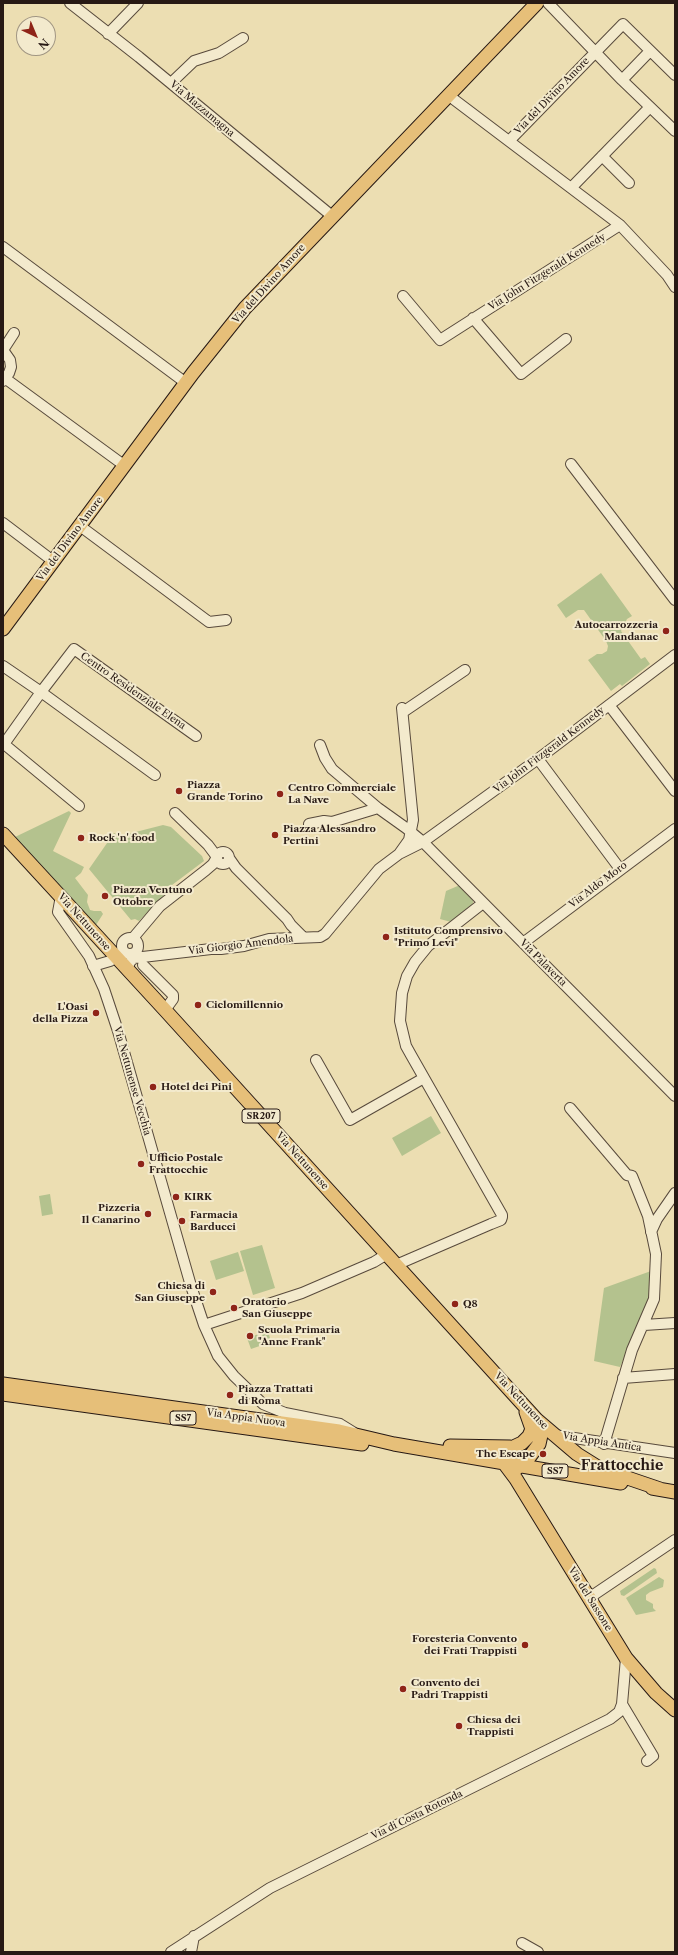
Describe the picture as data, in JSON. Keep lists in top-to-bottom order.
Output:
{
  "streets": {
    "main road": [
      "Via del Divino Amore",
      "Via Nettunense",
      "SR207",
      "SS7",
      "Via Appia Nuova",
      "Via del Sassone"
    ],
    "street": [
      "Via Mazzamagna",
      "Via John Fitzgerald Kennedy",
      "Centro Residenziale Elena",
      "Via Aldo Moro",
      "Via Giorgio Amendola",
      "Via Palaverta",
      "Via Nettunense Vecchia",
      "Via Appia Antica",
      "Via di Costa Rotonda"
    ]
  },
  "crossings": [
    ["Via del Divino Amore", "Via Mazzamagna"],
    ["Via John Fitzgerald Kennedy", "Via Giorgio Amendola"],
    ["Via John Fitzgerald Kennedy", "Via Palaverta"],
    ["Via Aldo Moro", "Via Palaverta"],
    ["Via Nettunense", "Via Giorgio Amendola"],
    ["Via Nettunense", "Via Nettunense Vecchia"],
    ["Via Nettunense", "Via Appia Antica"],
    ["Via Giorgio Amendola", "Via Palaverta"],
    ["Via Nettunense Vecchia", "Via Appia Nuova"],
    ["Via Appia Nuova", "Via del Sassone"]
  ],
  "districts": ["Frattocchie"],
  "places": [
    "Autocarrozzeria Mandanac",
    "Piazza Grande Torino",
    "Centro Commerciale La Nave",
    "Piazza Alessandro Pertini",
    "Rock 'n' food",
    "Piazza Ventuno Ottobre",
    "Istituto Comprensivo \"Primo Levi\"",
    "Ciclomillennio",
    "L'Oasi della Pizza",
    "Hotel dei Pini",
    "Ufficio Postale Frattocchie",
    "KIRK",
    "Pizzeria Il Canarino",
    "Farmacia Barducci",
    "Chiesa di San Giuseppe",
    "Q8",
    "Oratorio San Giuseppe",
    "Scuola Primaria \"Anne Frank\"",
    "Piazza Trattati di Roma",
    "The Escape",
    "Foresteria Convento dei Frati Trappisti",
    "Convento dei Padri Trappisti",
    "Chiesa dei Trappisti"
  ],
  "north": "bottom right"
}
